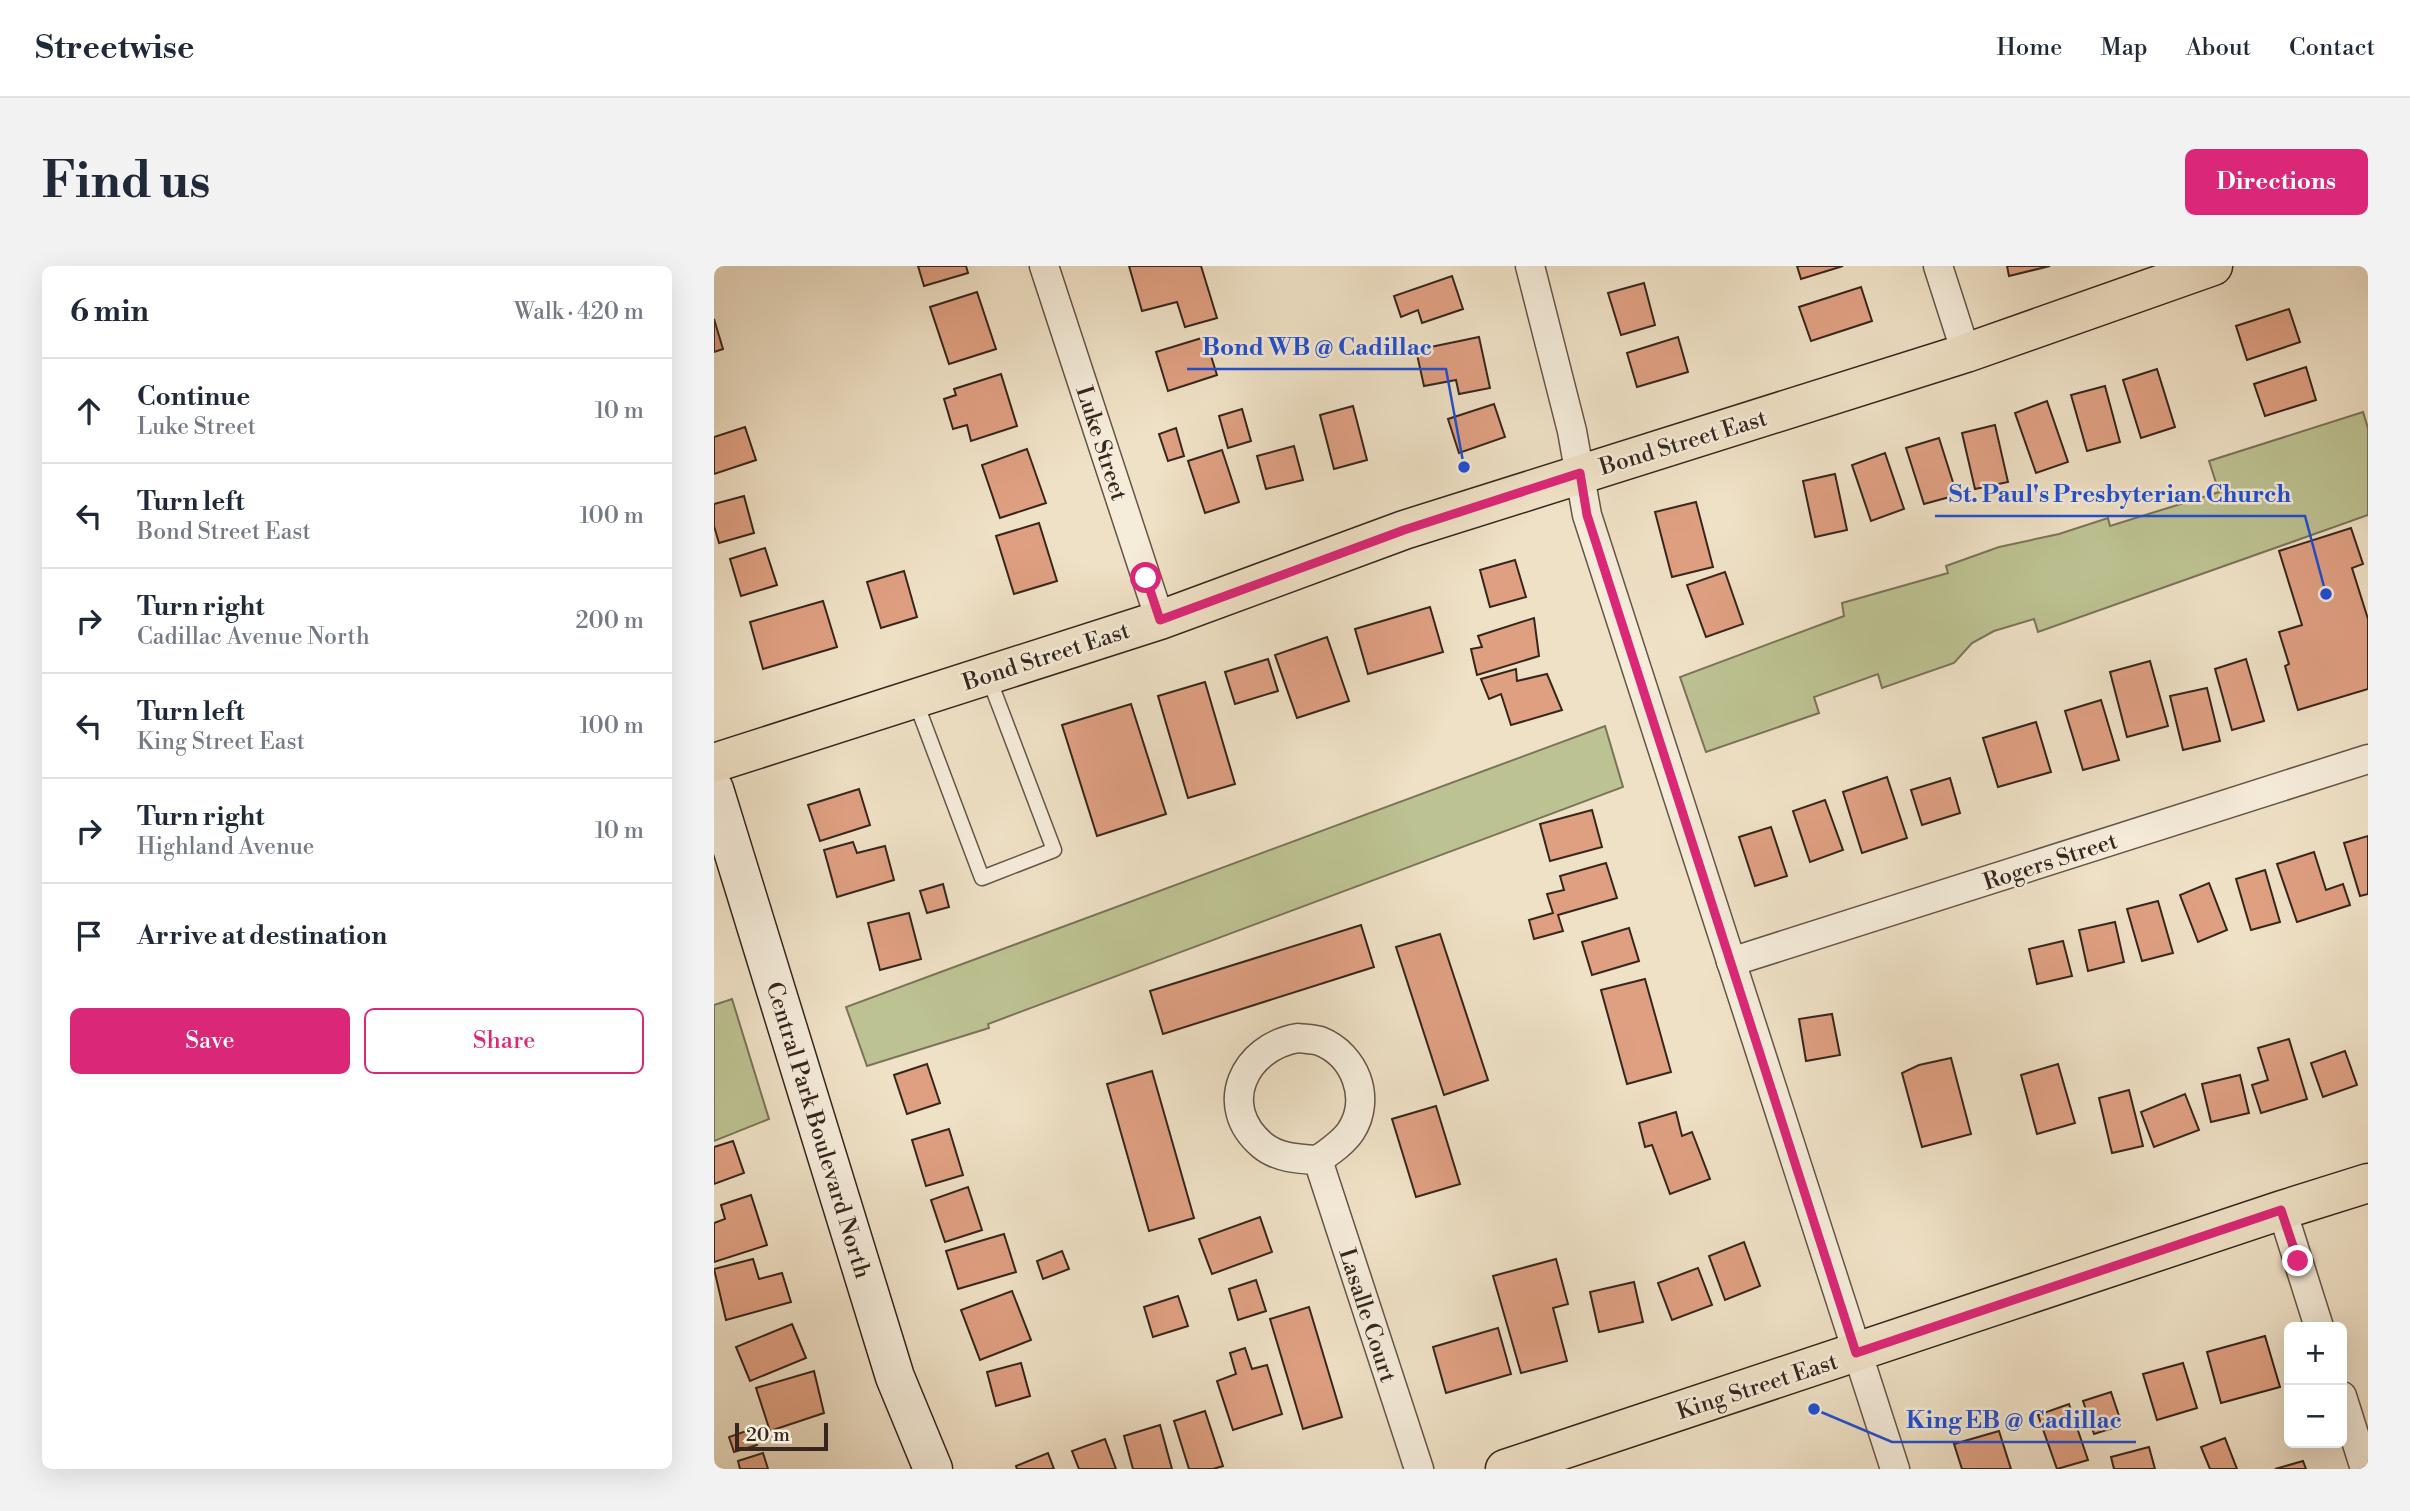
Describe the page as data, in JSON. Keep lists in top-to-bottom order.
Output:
{
  "streets": {
    "main road": ["Bond Street East", "King Street East"],
    "street": [
      "Luke Street",
      "Rogers Street",
      "Central Park Boulevard North",
      "Lasalle Court"
    ]
  },
  "crossings": [
    ["Bond Street East", "Luke Street"]
  ],
  "places": ["Bond WB @ Cadillac", "St. Paul's Presbyterian Church", "King EB @ Cadillac"],
  "scale_bar": "20 m",
  "page": {
    "header": "Streetwise",
    "nav": [
      "Home",
      "Map",
      "About",
      "Contact"
    ],
    "buttons": [
      "Directions",
      ["Save", "Share"]
    ],
    "title": "Find us",
    "heading": ["6 min", "Walk · 420 m"],
    "list": [
      ["Continue", "Luke Street", "10 m"],
      ["Turn left", "Bond Street East", "100 m"],
      ["Turn right", "Cadillac Avenue North", "200 m"],
      ["Turn left", "King Street East", "100 m"],
      ["Turn right", "Highland Avenue", "10 m"],
      "Arrive at destination"
    ],
    "map_buttons": ["+", "−"],
    "scale": "20 m"
  }
}
